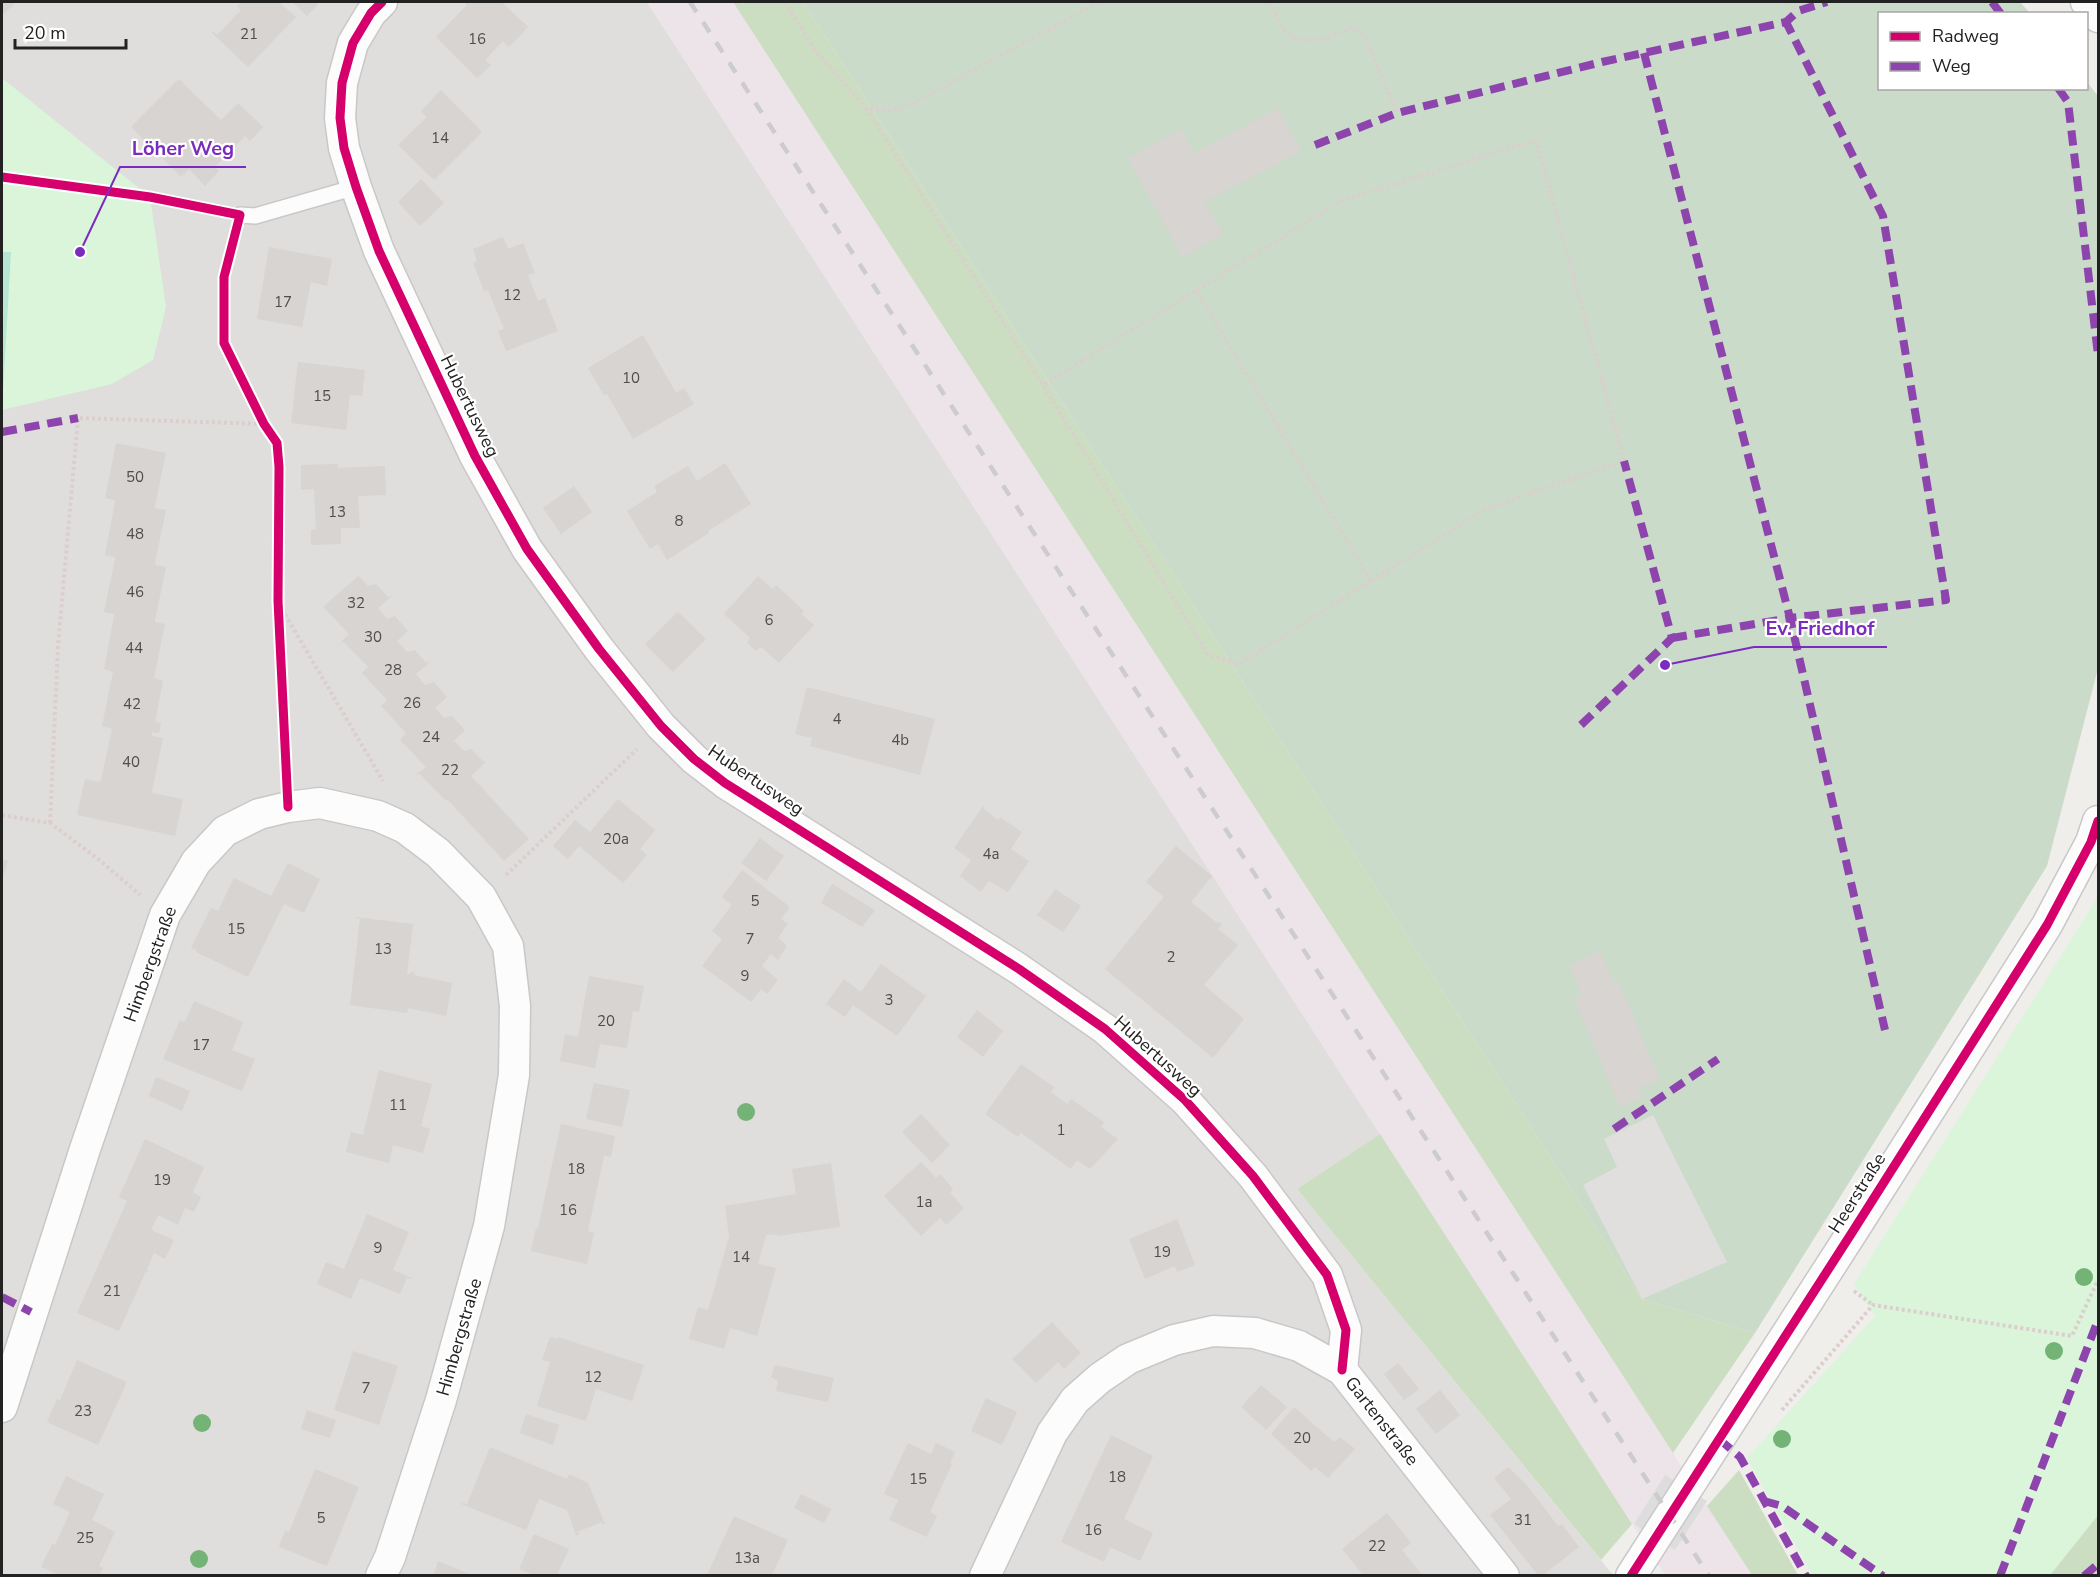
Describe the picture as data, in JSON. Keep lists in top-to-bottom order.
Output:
{
  "streets": {
    "street": [
      "Hubertusweg",
      "Himbergstraße",
      "Heerstraße",
      "Gartenstraße"
    ]
  },
  "crossings": [
    ["Hubertusweg", "Gartenstraße"]
  ],
  "places": ["Löher Weg", "Ev. Friedhof"],
  "house_numbers": [
    "21",
    "16",
    "14",
    "12",
    "17",
    "10",
    "15",
    "50",
    "13",
    "8",
    "48",
    "46",
    "32",
    "6",
    "30",
    "44",
    "28",
    "26",
    "42",
    "4",
    "24",
    "4b",
    "40",
    "22",
    "20a",
    "4a",
    "5",
    "15",
    "7",
    "13",
    "2",
    "9",
    "3",
    "20",
    "17",
    "11",
    "1",
    "18",
    "19",
    "1a",
    "16",
    "9",
    "19",
    "14",
    "21",
    "12",
    "7",
    "23",
    "20",
    "18",
    "15",
    "5",
    "31",
    "16",
    "25",
    "22",
    "13a"
  ],
  "legend": ["Radweg", "Weg"],
  "scale_bar": "20 m"
}
